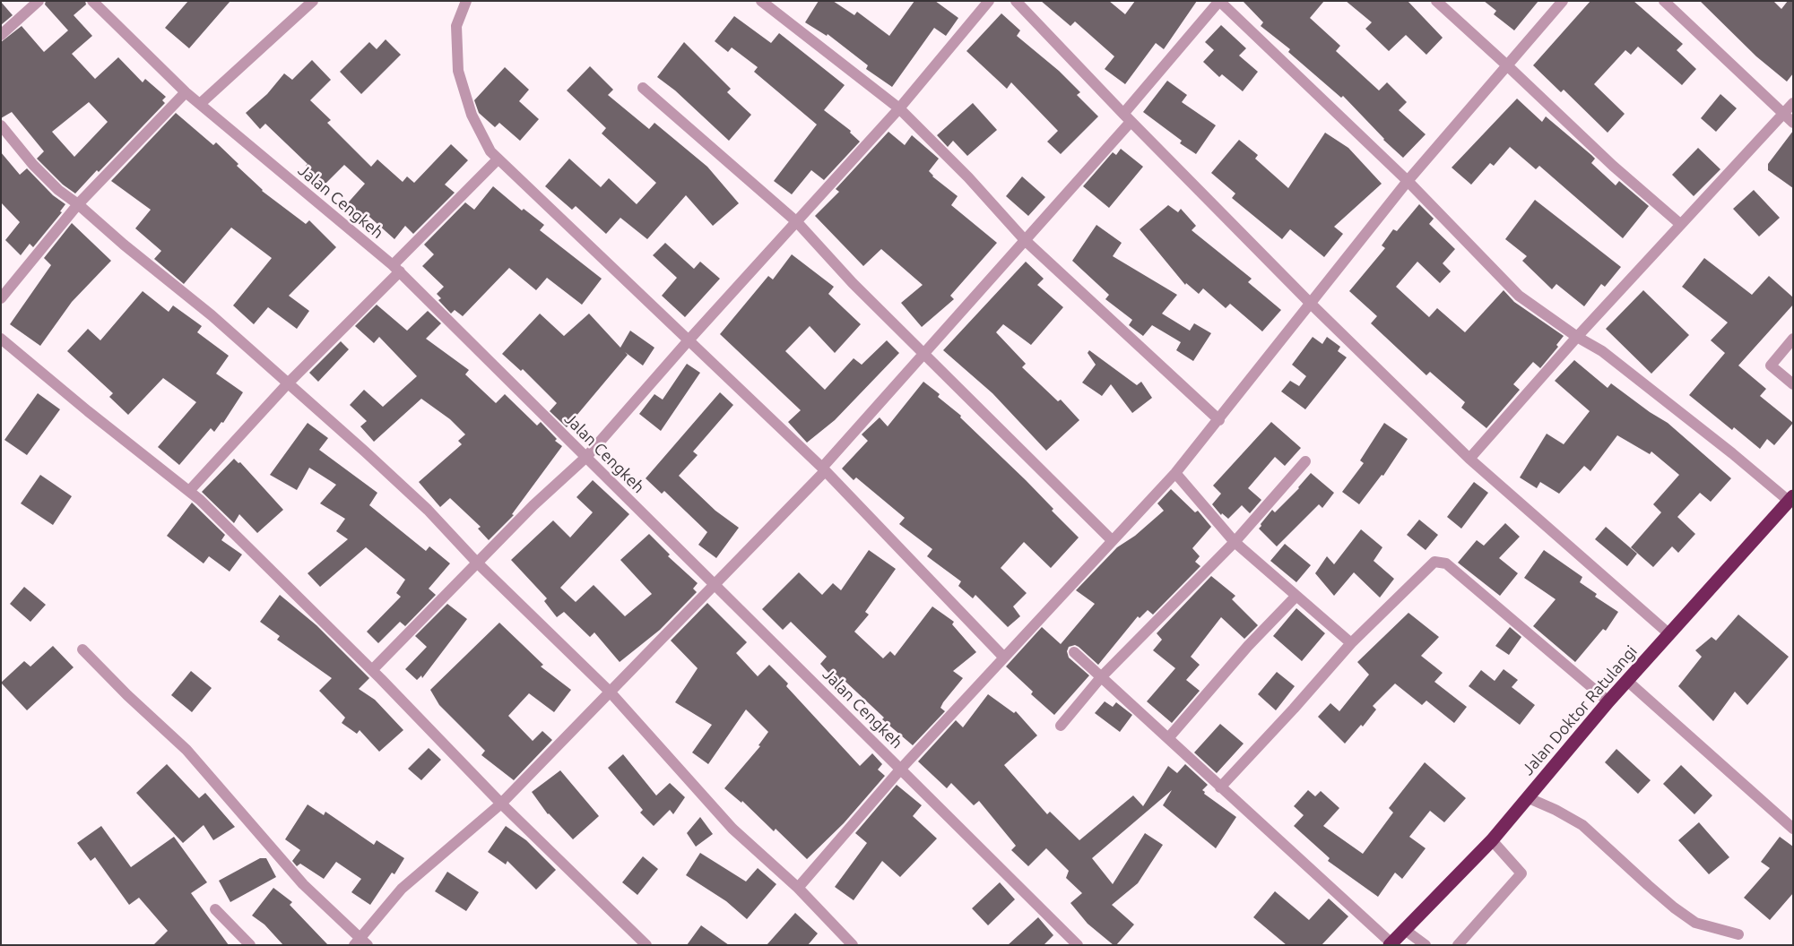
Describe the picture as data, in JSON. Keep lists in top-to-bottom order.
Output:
{
  "streets": {
    "highway": ["Jalan Doktor Ratulangi"],
    "street": ["Jalan Cengkeh"]
  }
}
